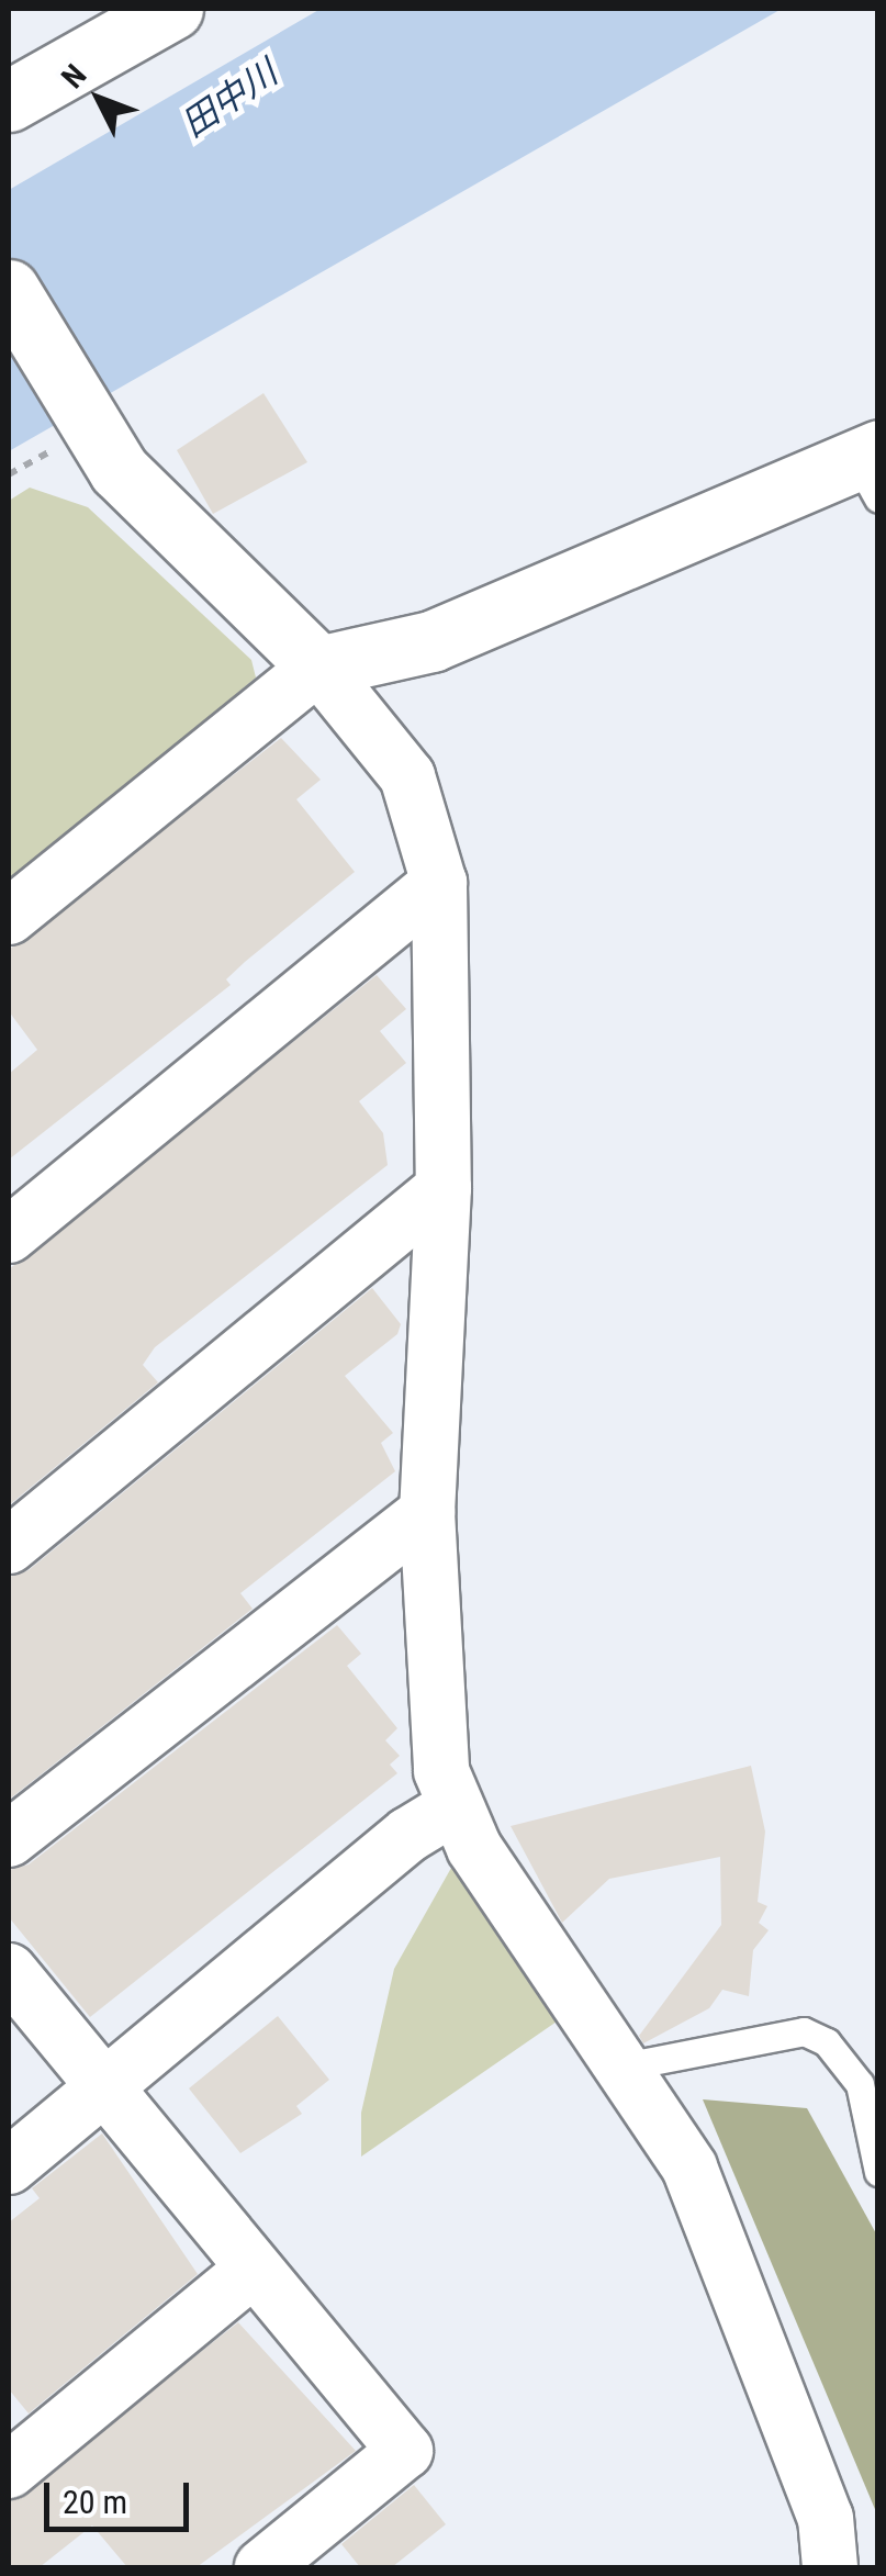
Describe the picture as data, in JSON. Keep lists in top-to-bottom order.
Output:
{
  "water": ["田中川"],
  "scale_bar": "20 m",
  "north": "top left"
}
